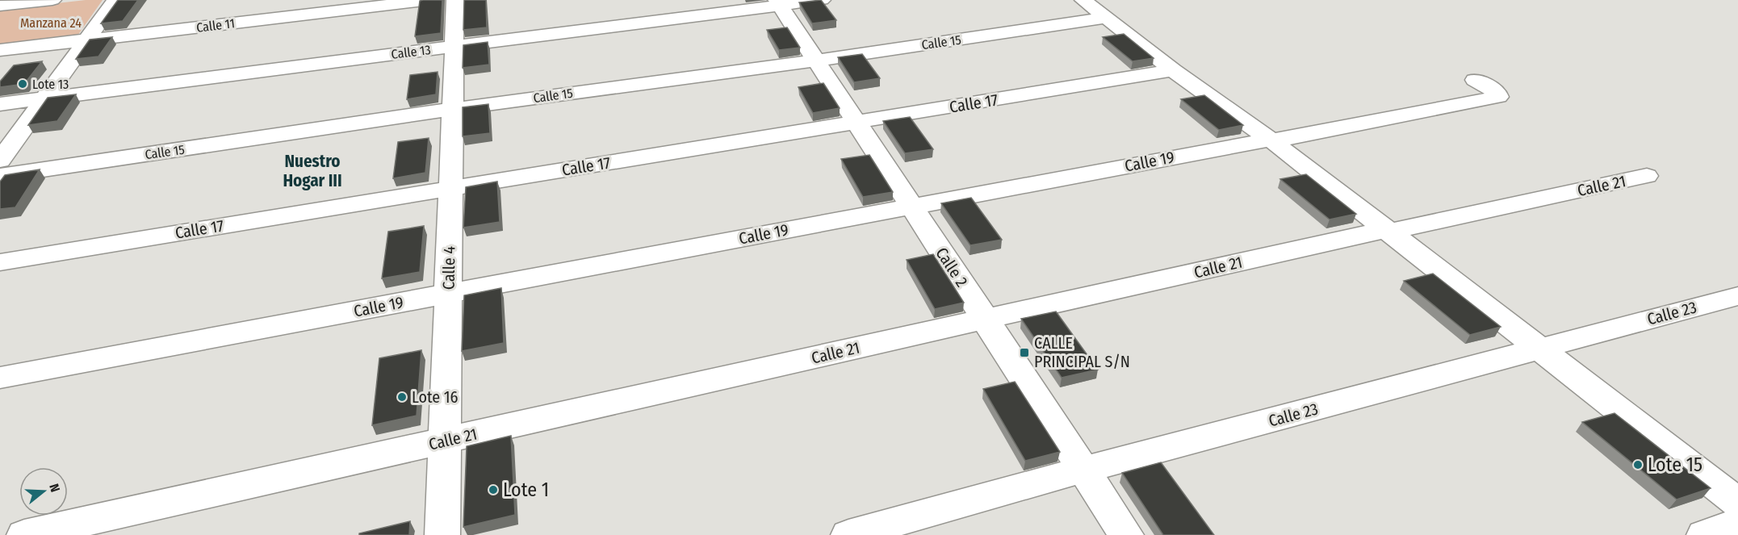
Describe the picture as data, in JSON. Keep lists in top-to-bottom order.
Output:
{
  "streets": {
    "street": [
      "Calle 11",
      "Calle 15",
      "Calle 13",
      "Calle 17",
      "Calle 19",
      "Calle 21",
      "Calle 2",
      "Calle 4",
      "Calle 23"
    ]
  },
  "crossings": [
    ["Calle 15", "Calle 2"],
    ["Calle 15", "Calle 4"],
    ["Calle 13", "Calle 2"],
    ["Calle 13", "Calle 4"],
    ["Calle 17", "Calle 2"],
    ["Calle 17", "Calle 4"],
    ["Calle 19", "Calle 2"],
    ["Calle 19", "Calle 4"],
    ["Calle 21", "Calle 2"],
    ["Calle 21", "Calle 4"],
    ["Calle 2", "Calle 23"]
  ],
  "districts": ["Nuestro Hogar III"],
  "parks": ["Manzana 24"],
  "places": {
    "other": [
      "Lote 13",
      "Lote 16",
      "Lote 15",
      "Lote 1"
    ],
    "transit": ["CALLE PRINCIPAL S/N"]
  },
  "north": "right"
}
